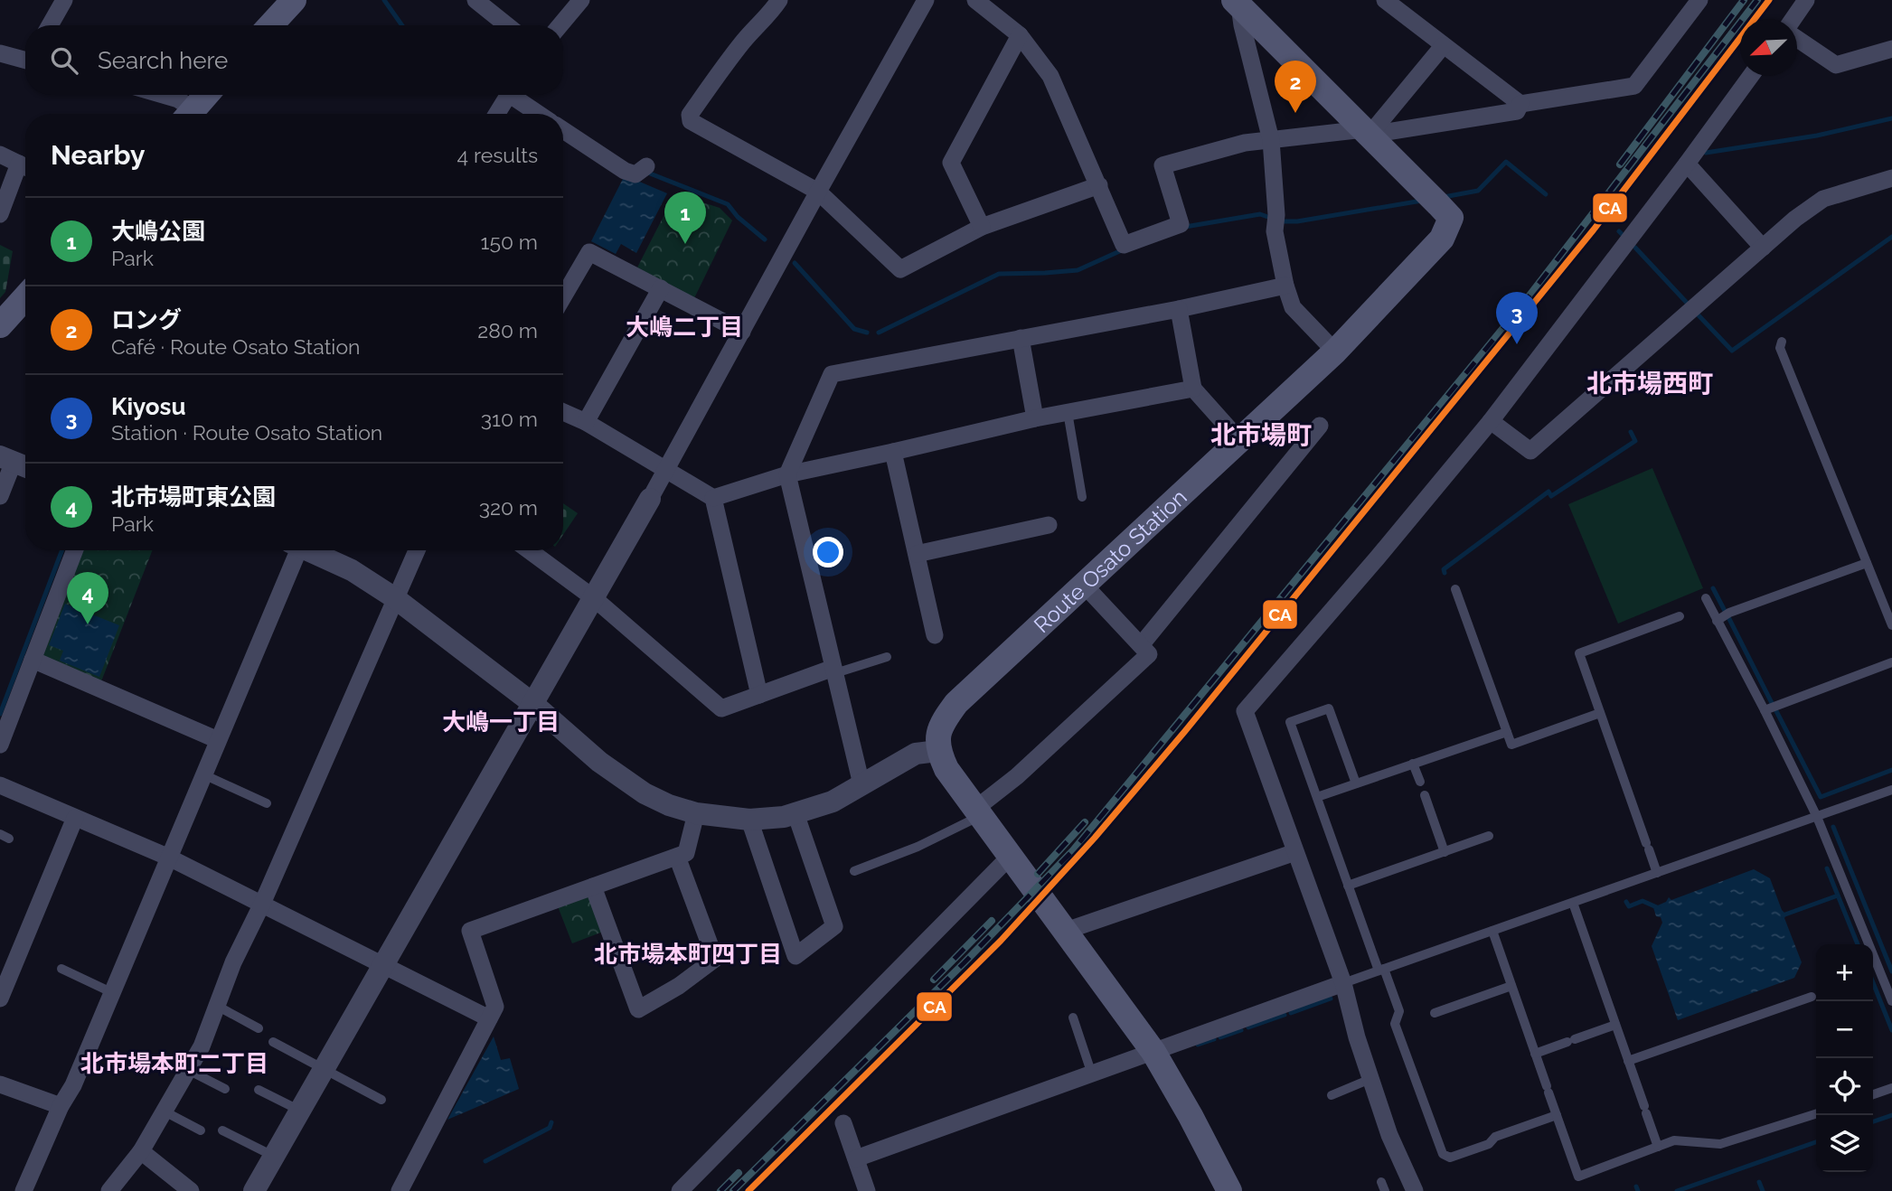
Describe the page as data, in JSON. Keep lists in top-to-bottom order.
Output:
{
  "streets": {
    "main road": ["Route Osato Station"]
  },
  "districts": [
    "大嶋二丁目",
    "北市場西町",
    "北市場町",
    "大嶋一丁目",
    "北市場本町四丁目",
    "北市場本町二丁目"
  ],
  "lines": ["transit line CA"],
  "north": "bottom left",
  "page": {
    "search": "Search here",
    "pins": [
      "2",
      "1",
      "3",
      "4"
    ],
    "heading": ["Nearby", "4 results"],
    "list": [
      {
        "mark": "1",
        "name": "大嶋公園",
        "note": "Park",
        "value": "150 m"
      },
      {
        "mark": "2",
        "name": "ロング",
        "note": "Café · Route Osato Station",
        "value": "280 m"
      },
      {
        "mark": "3",
        "name": "Kiyosu",
        "note": "Station · Route Osato Station",
        "value": "310 m"
      },
      {
        "mark": "4",
        "name": "北市場町東公園",
        "note": "Park",
        "value": "320 m"
      }
    ],
    "map_buttons": ["+", "−"]
  }
}
